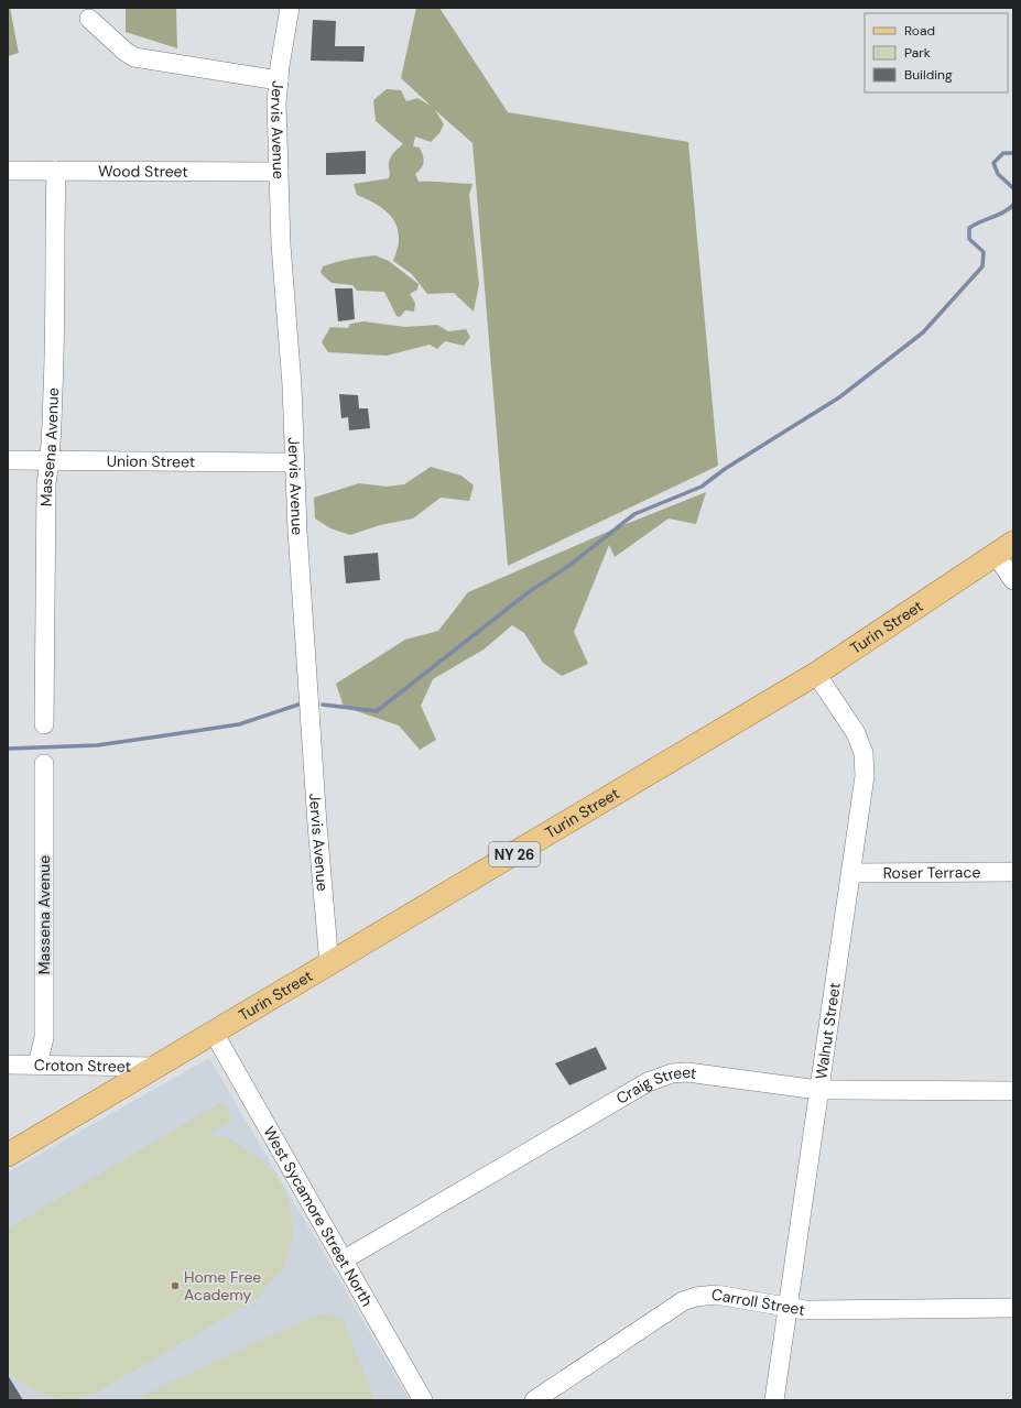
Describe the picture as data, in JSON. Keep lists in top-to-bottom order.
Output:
{
  "streets": {
    "main road": ["Turin Street", "NY 26"],
    "street": [
      "Jervis Avenue",
      "Wood Street",
      "Massena Avenue",
      "Union Street",
      "Roser Terrace",
      "Walnut Street",
      "Croton Street",
      "Craig Street",
      "West Sycamore Street North",
      "Carroll Street"
    ]
  },
  "crossings": [
    ["Jervis Avenue", "Wood Street"],
    ["Jervis Avenue", "Union Street"],
    ["Jervis Avenue", "Turin Street"],
    ["Wood Street", "Massena Avenue"],
    ["Massena Avenue", "Union Street"],
    ["Massena Avenue", "Croton Street"],
    ["Turin Street", "Walnut Street"],
    ["Turin Street", "Croton Street"],
    ["Turin Street", "West Sycamore Street North"],
    ["Roser Terrace", "Walnut Street"],
    ["Walnut Street", "Craig Street"],
    ["Walnut Street", "Carroll Street"],
    ["Craig Street", "West Sycamore Street North"]
  ],
  "places": ["Home Free Academy"],
  "legend": ["Road", "Park", "Building"]
}
